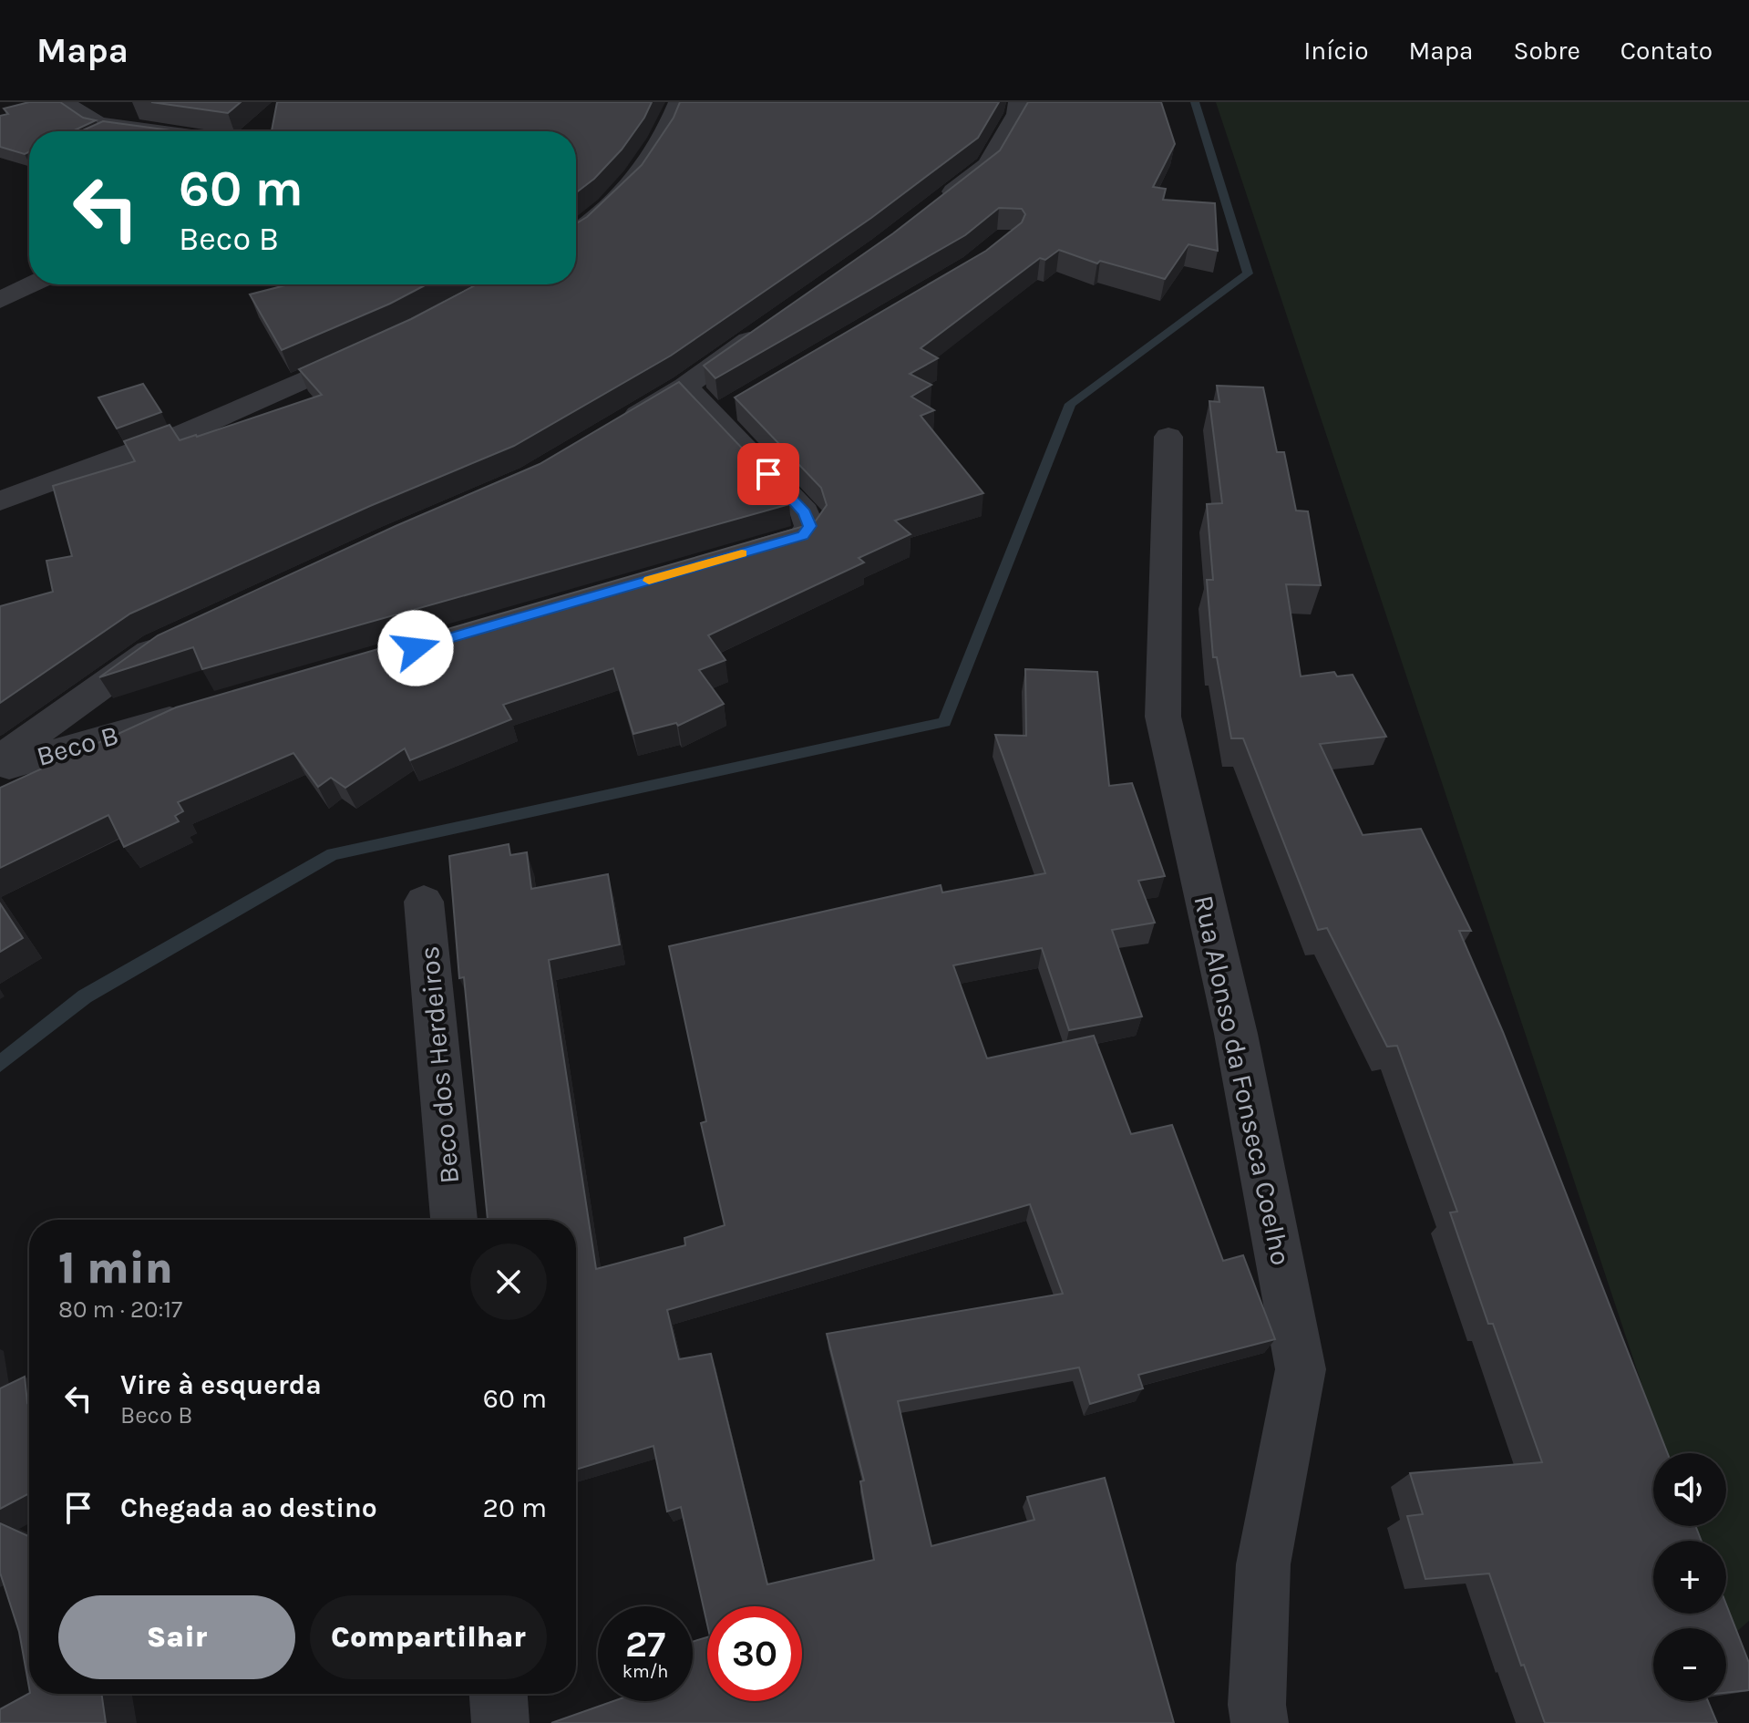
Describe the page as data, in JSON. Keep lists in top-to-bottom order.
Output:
{
  "streets": {
    "street": ["Beco B", "Beco dos Herdeiros", "Rua Alonso da Fonseca Coelho"]
  },
  "page": {
    "header": "Mapa",
    "nav": [
      "Início",
      "Mapa",
      "Sobre",
      "Contato"
    ],
    "turn": ["60 m", "Beco B"],
    "heading": ["1 min", "80 m · 20:17"],
    "list": [
      {
        "name": "Vire à esquerda",
        "note": "Beco B",
        "value": "60 m"
      },
      {
        "name": "Chegada ao destino",
        "value": "20 m"
      }
    ],
    "map_buttons": ["+", "−"],
    "buttons": ["Sair", "Compartilhar"],
    "speed": "27 km/h",
    "limit": "30"
  }
}
